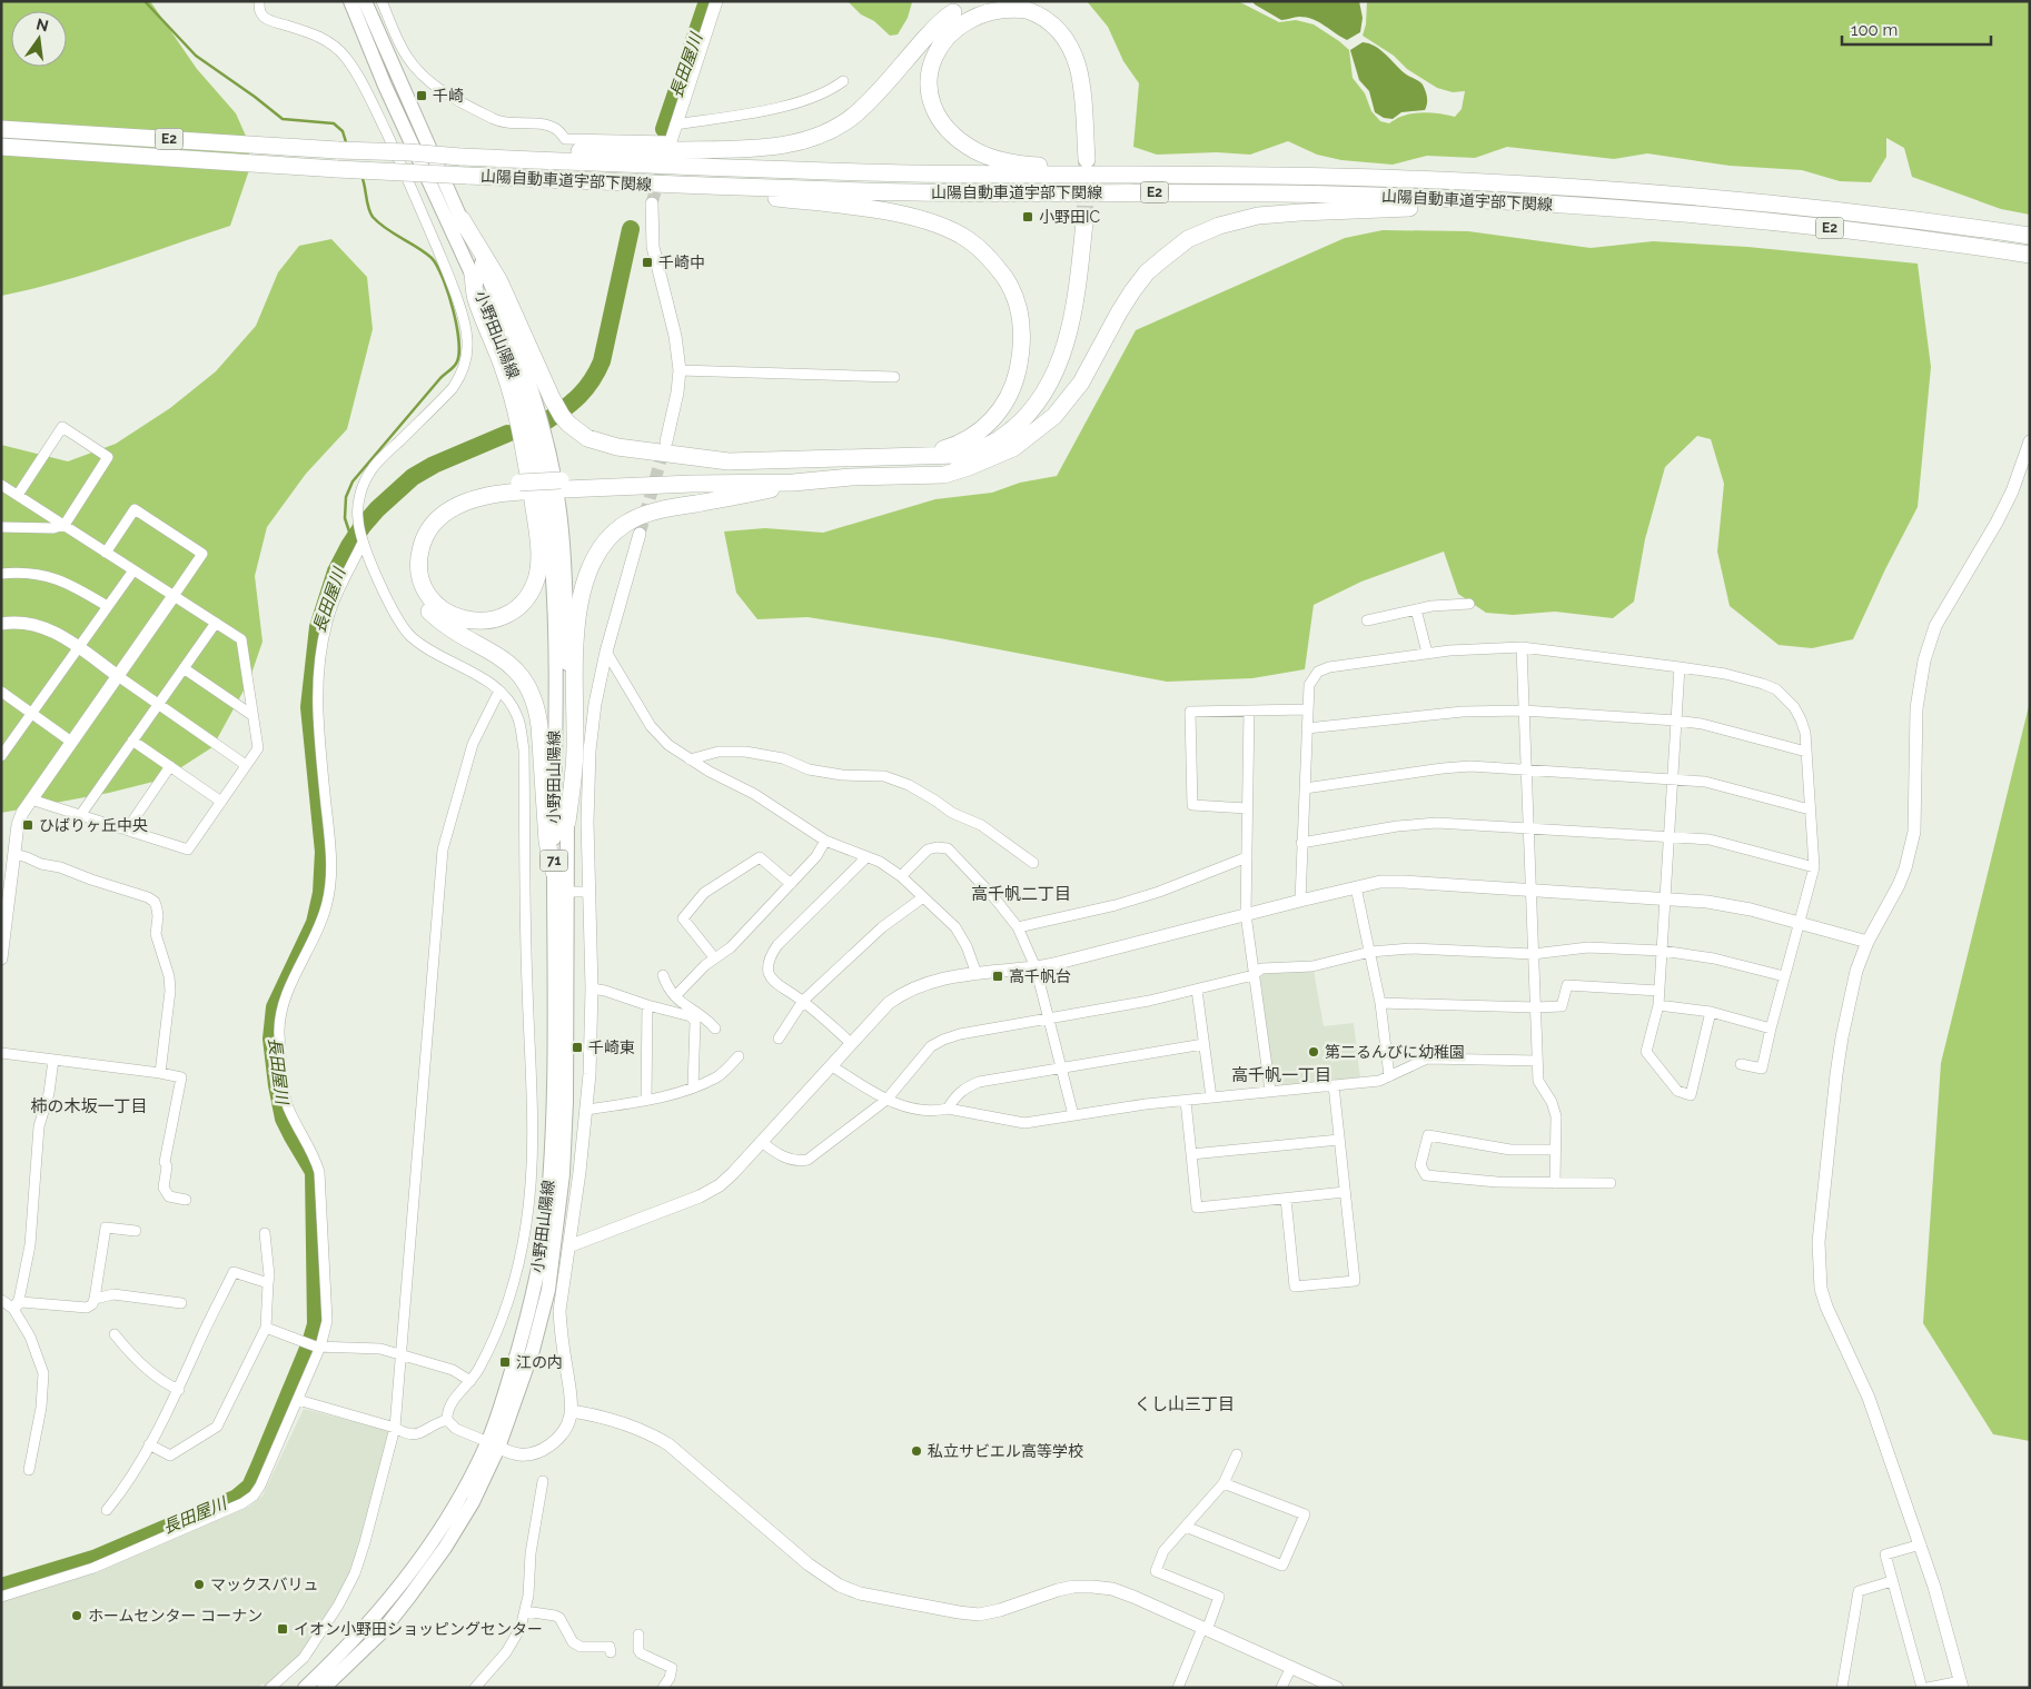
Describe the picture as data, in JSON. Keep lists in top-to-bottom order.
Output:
{
  "streets": {
    "highway": ["E2", "山陽自動車道宇部下関線"],
    "main road": ["小野田山陽線", "71"]
  },
  "crossings": [
    ["E2", "山陽自動車道宇部下関線"]
  ],
  "districts": [
    "高千帆二丁目",
    "高千帆一丁目",
    "柿の木坂一丁目",
    "くし山三丁目"
  ],
  "water": ["長田屋川"],
  "places": {
    "transit": [
      "千崎",
      "小野田IC",
      "千崎中",
      "ひばりヶ丘中央",
      "高千帆台",
      "千崎東",
      "江の内",
      "イオン小野田ショッピングセンター"
    ],
    "other": [
      "第二るんびに幼稚園",
      "私立サビエル高等学校",
      "マックスバリュ",
      "ホームセンター コーナン"
    ]
  },
  "scale_bar": "100 m",
  "north": "top"
}
